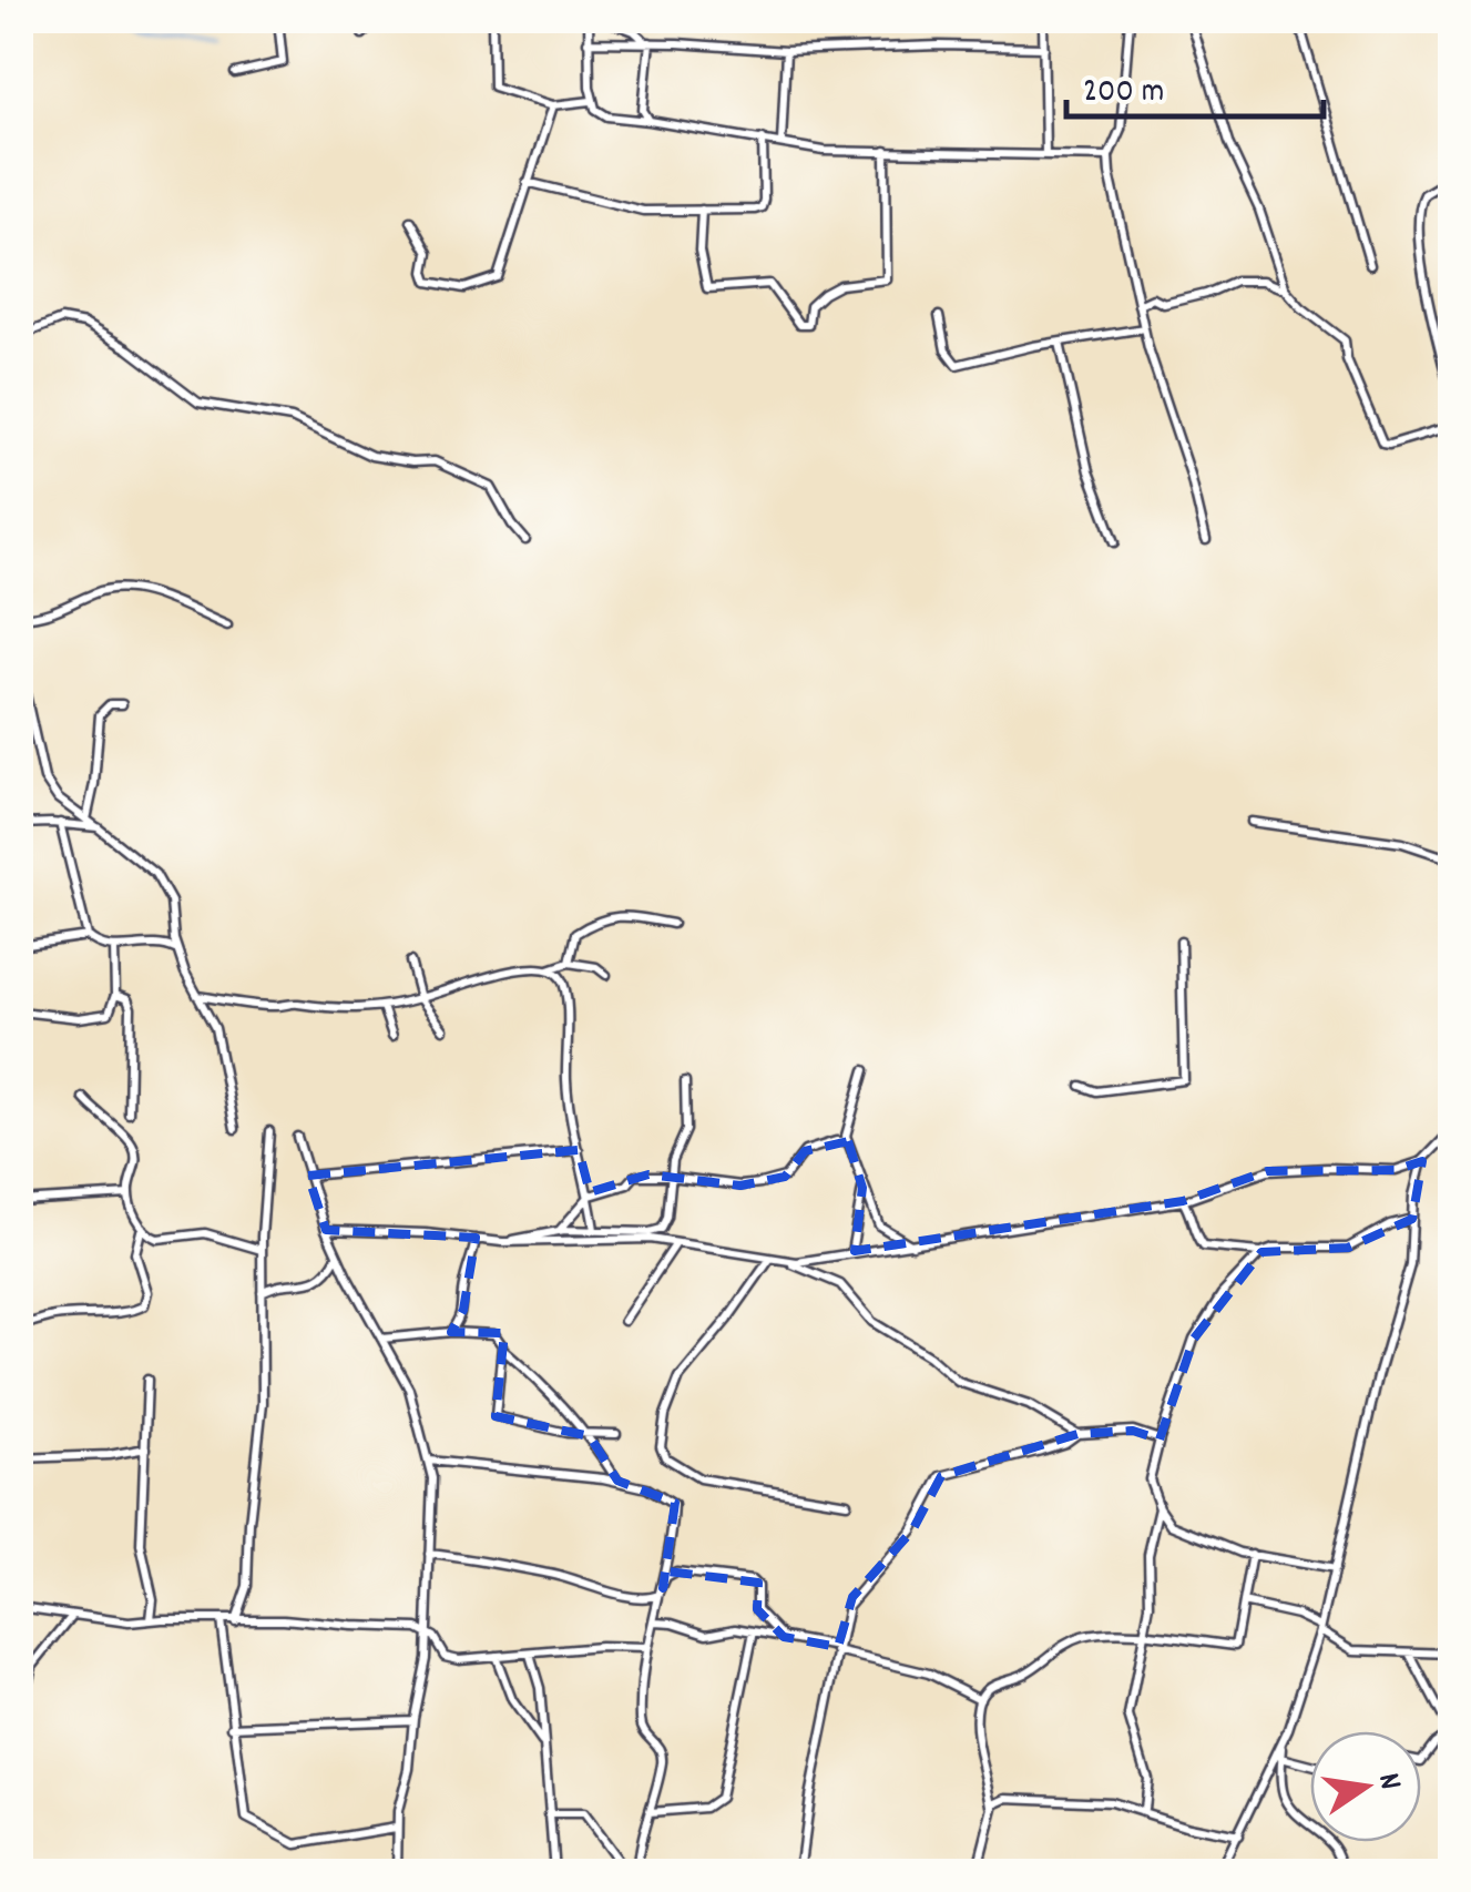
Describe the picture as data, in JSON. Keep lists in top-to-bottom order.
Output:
{
  "scale_bar": "200 m",
  "north": "right"
}
